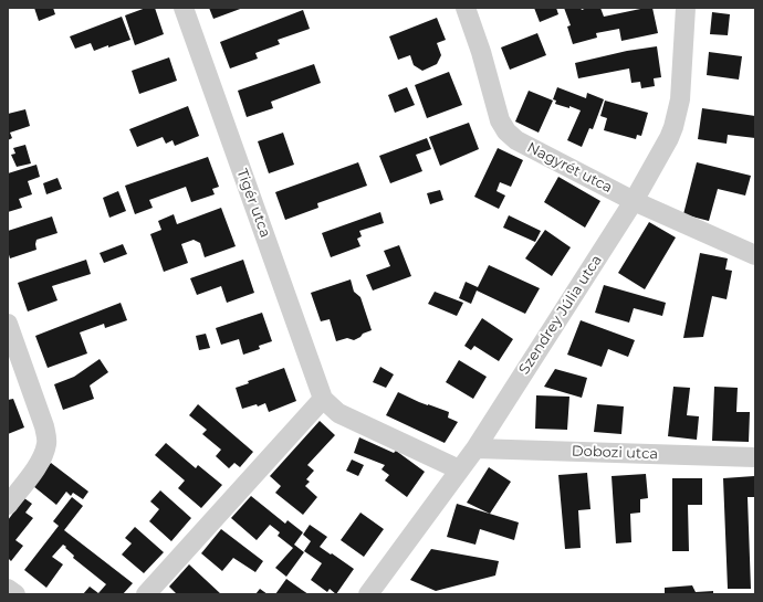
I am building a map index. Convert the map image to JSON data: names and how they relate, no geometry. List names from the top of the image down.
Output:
{
  "streets": {
    "street": [
      "Nagyrét utca",
      "Tigér utca",
      "Szendrey Júlia utca",
      "Dobozi utca"
    ]
  },
  "crossings": [
    ["Nagyrét utca", "Szendrey Júlia utca"],
    ["Tigér utca", "Szendrey Júlia utca"],
    ["Szendrey Júlia utca", "Dobozi utca"]
  ]
}
